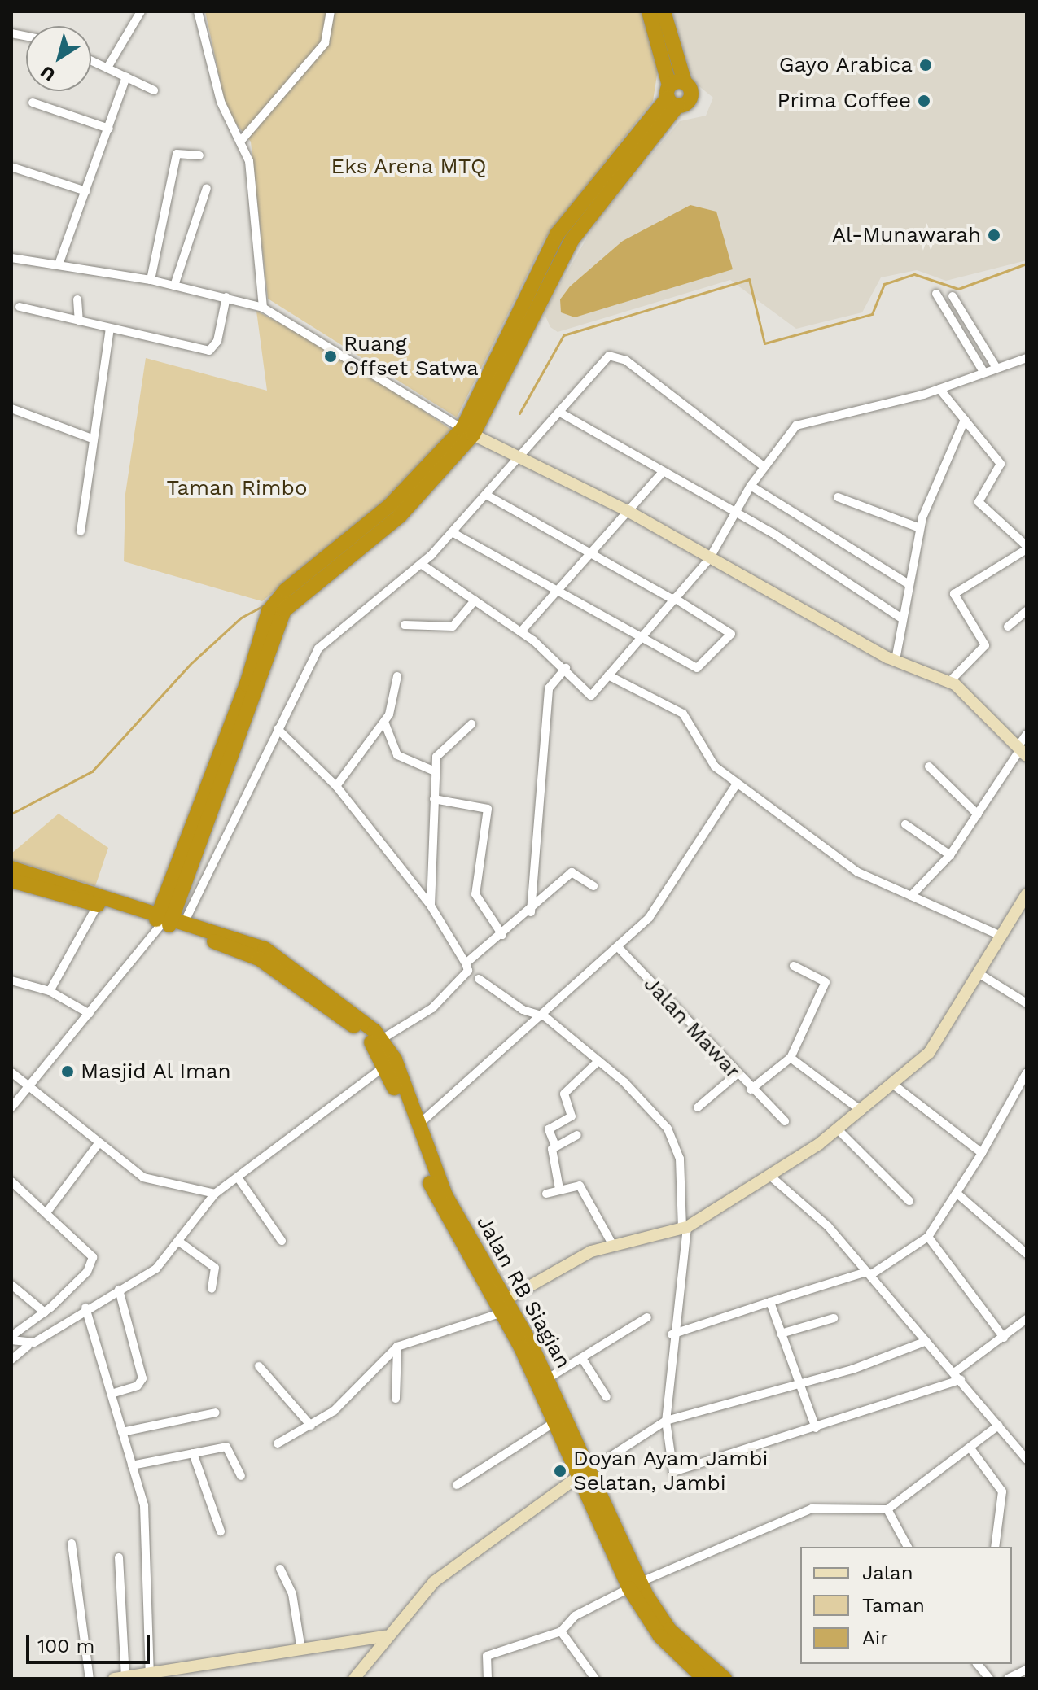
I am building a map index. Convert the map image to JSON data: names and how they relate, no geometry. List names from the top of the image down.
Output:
{
  "streets": {
    "highway": ["Jalan RB Siagian"],
    "street": ["Jalan Mawar"]
  },
  "parks": ["Eks Arena MTQ", "Taman Rimbo"],
  "places": [
    "Gayo Arabica",
    "Prima Coffee",
    "Al-Munawarah",
    "Ruang Offset Satwa",
    "Masjid Al Iman",
    "Doyan Ayam Jambi Selatan, Jambi"
  ],
  "legend": ["Jalan", "Taman", "Air"],
  "scale_bar": "100 m",
  "north": "bottom left"
}
